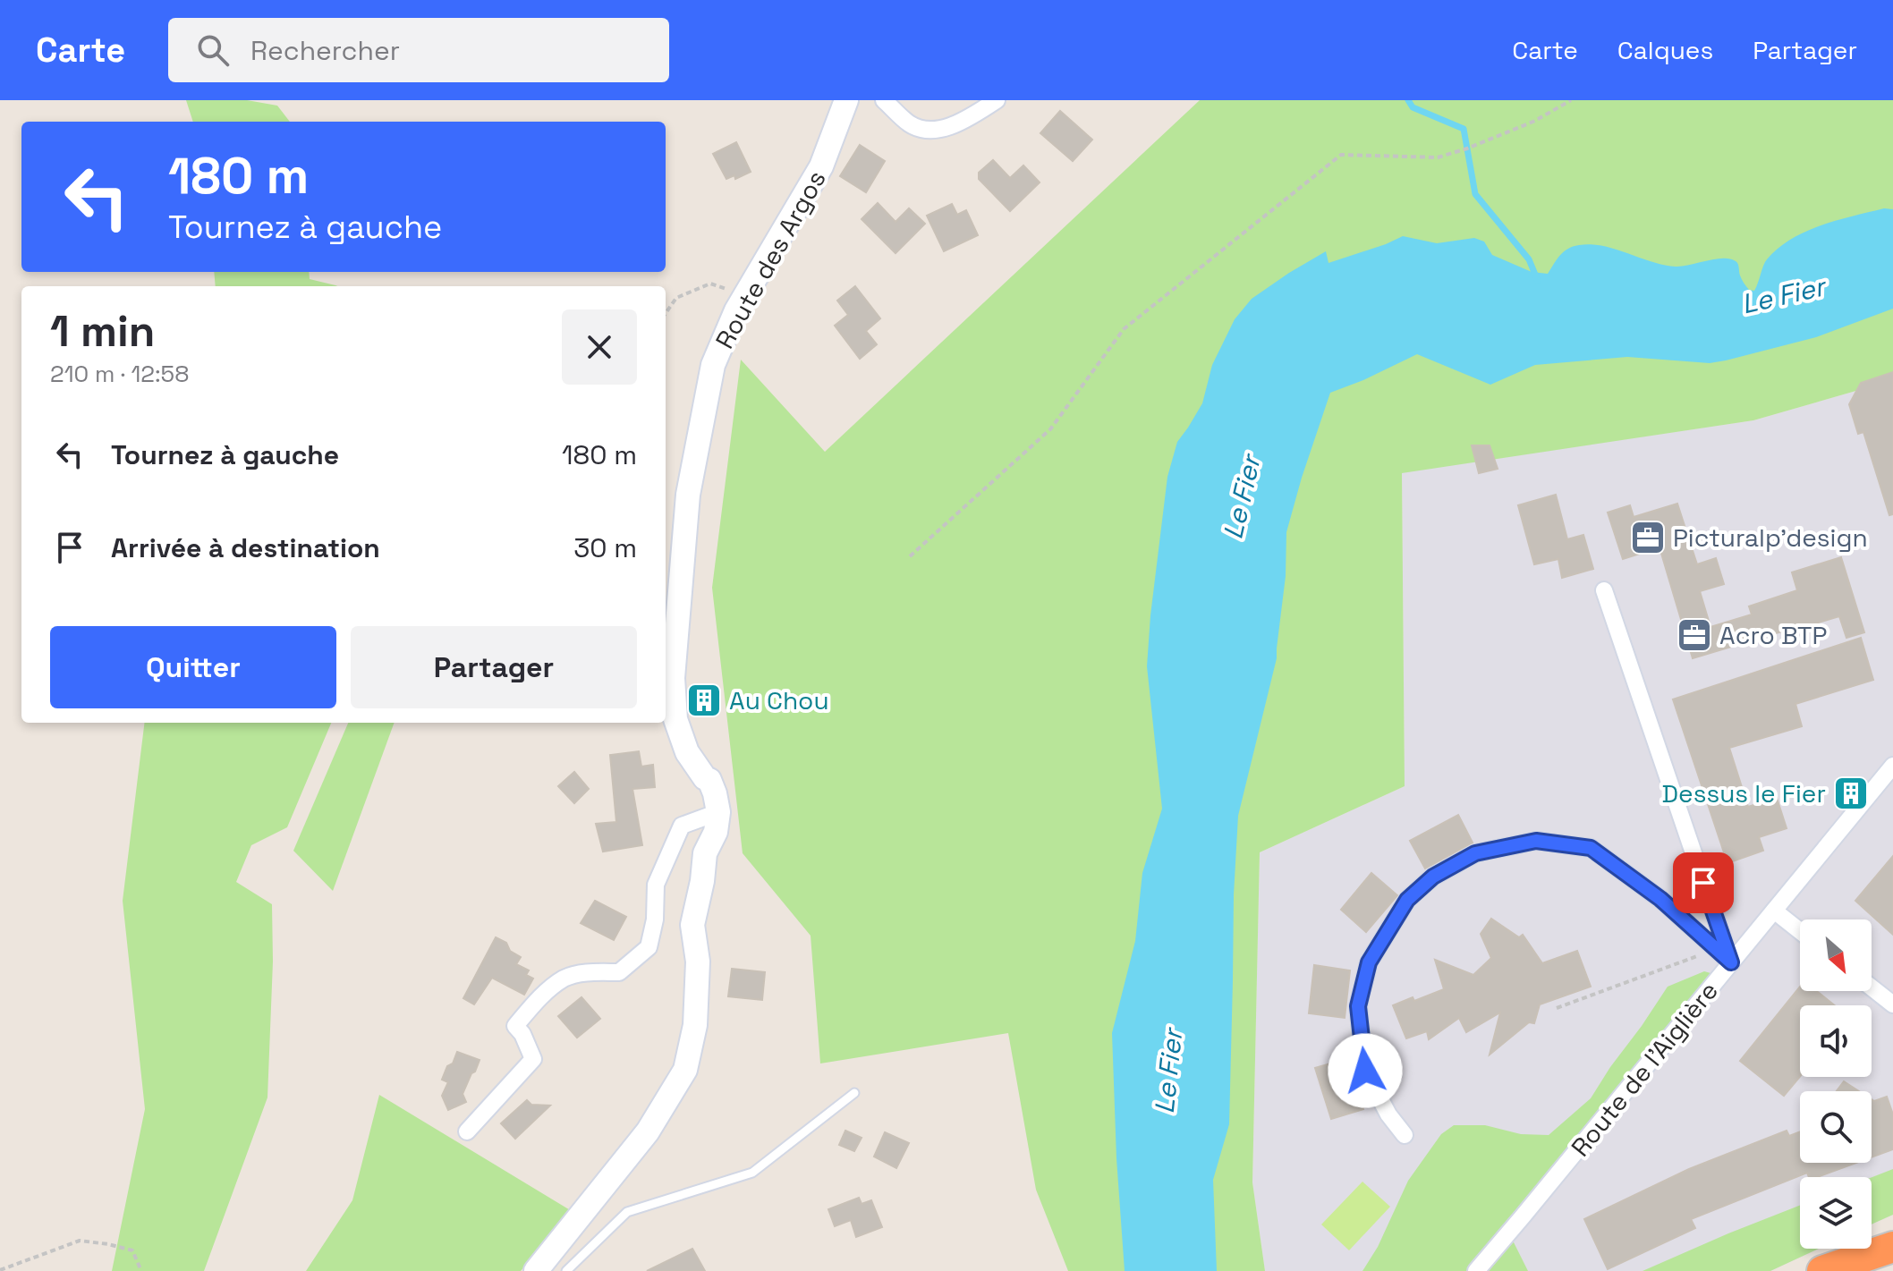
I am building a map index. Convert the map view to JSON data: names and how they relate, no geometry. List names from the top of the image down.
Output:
{
  "streets": {
    "street": ["Route des Argos", "Route de l'Aiglière"]
  },
  "water": ["Le Fier"],
  "places": {
    "office": ["Picturalp'design", "Acro BTP"],
    "building": ["Au Chou", "Dessus le Fier"]
  },
  "north": "bottom right",
  "page": {
    "header": "Carte",
    "search": "Rechercher",
    "nav": ["Carte", "Calques", "Partager"],
    "turn": ["180 m", "Tournez à gauche"],
    "heading": ["1 min", "210 m · 12:58"],
    "list": [
      {
        "name": "Tournez à gauche",
        "value": "180 m"
      },
      {
        "name": "Arrivée à destination",
        "value": "30 m"
      }
    ],
    "buttons": ["Quitter", "Partager"]
  }
}
